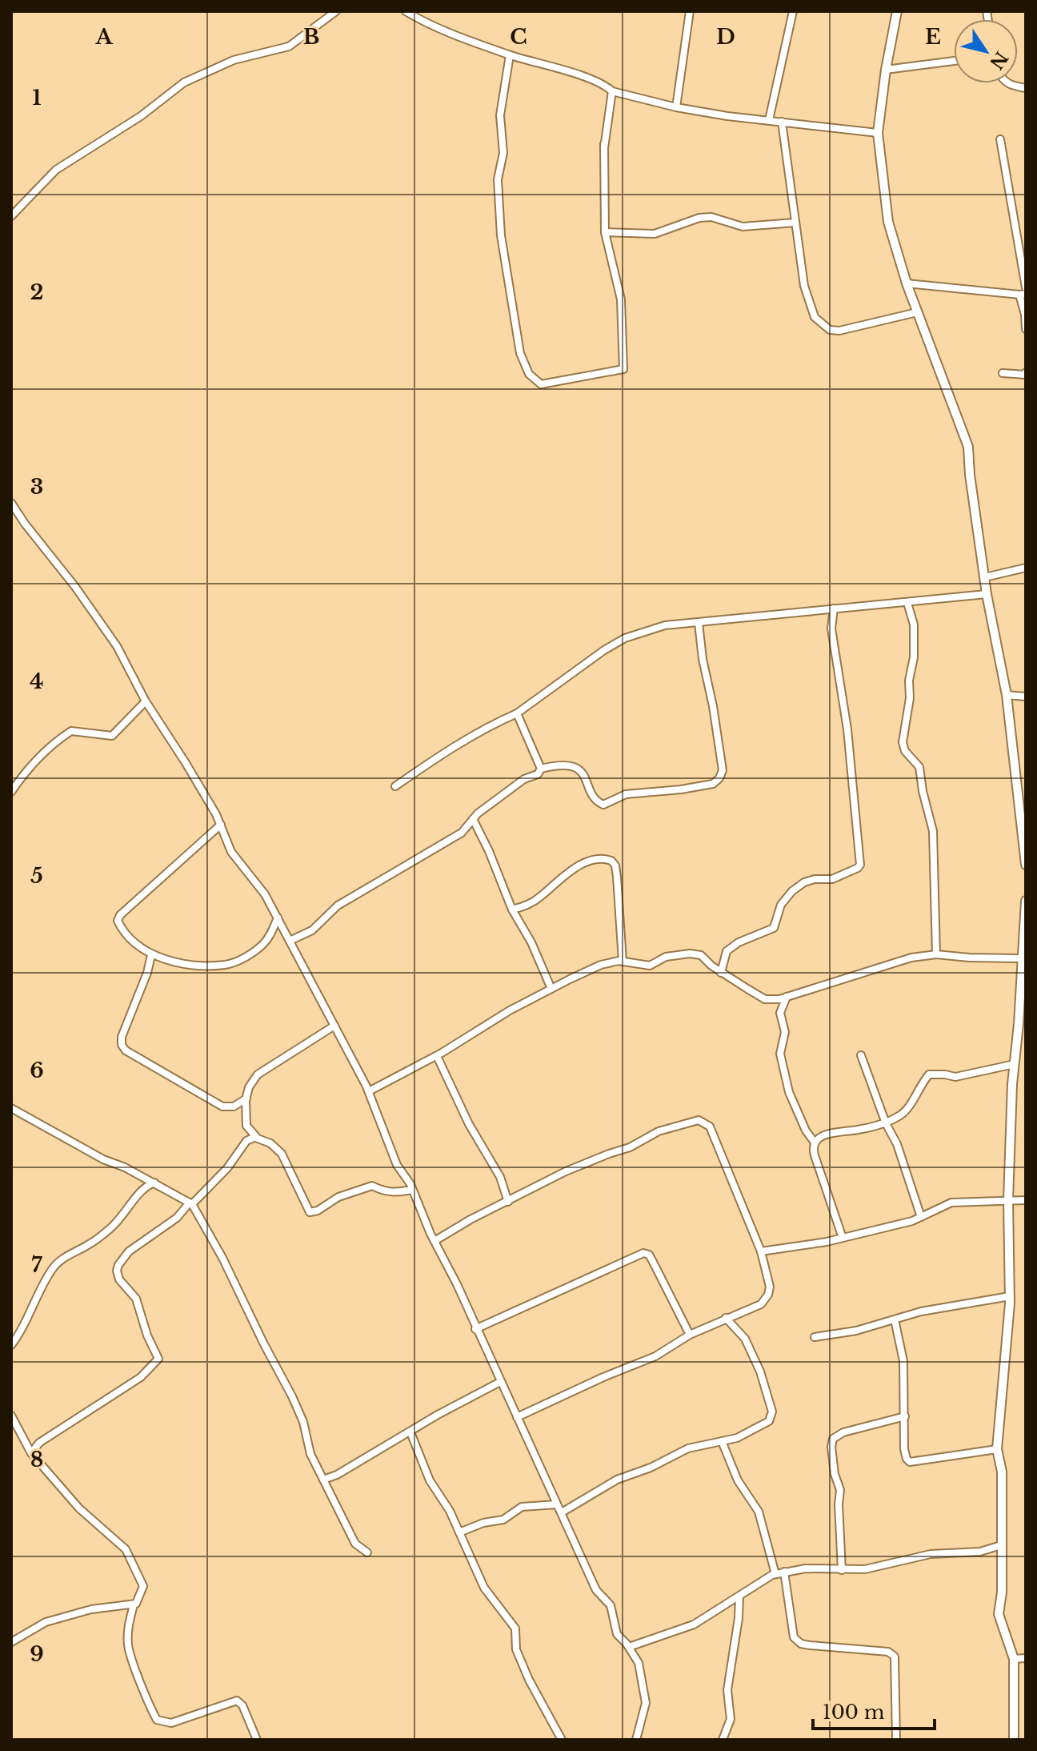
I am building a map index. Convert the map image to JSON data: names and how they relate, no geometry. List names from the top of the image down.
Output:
{
  "scale_bar": "100 m",
  "north": "bottom right",
  "grid": {
    "columns": [
      "A",
      "B",
      "C",
      "D",
      "E"
    ],
    "rows": [
      "1",
      "2",
      "3",
      "4",
      "5",
      "6",
      "7",
      "8",
      "9"
    ]
  }
}
